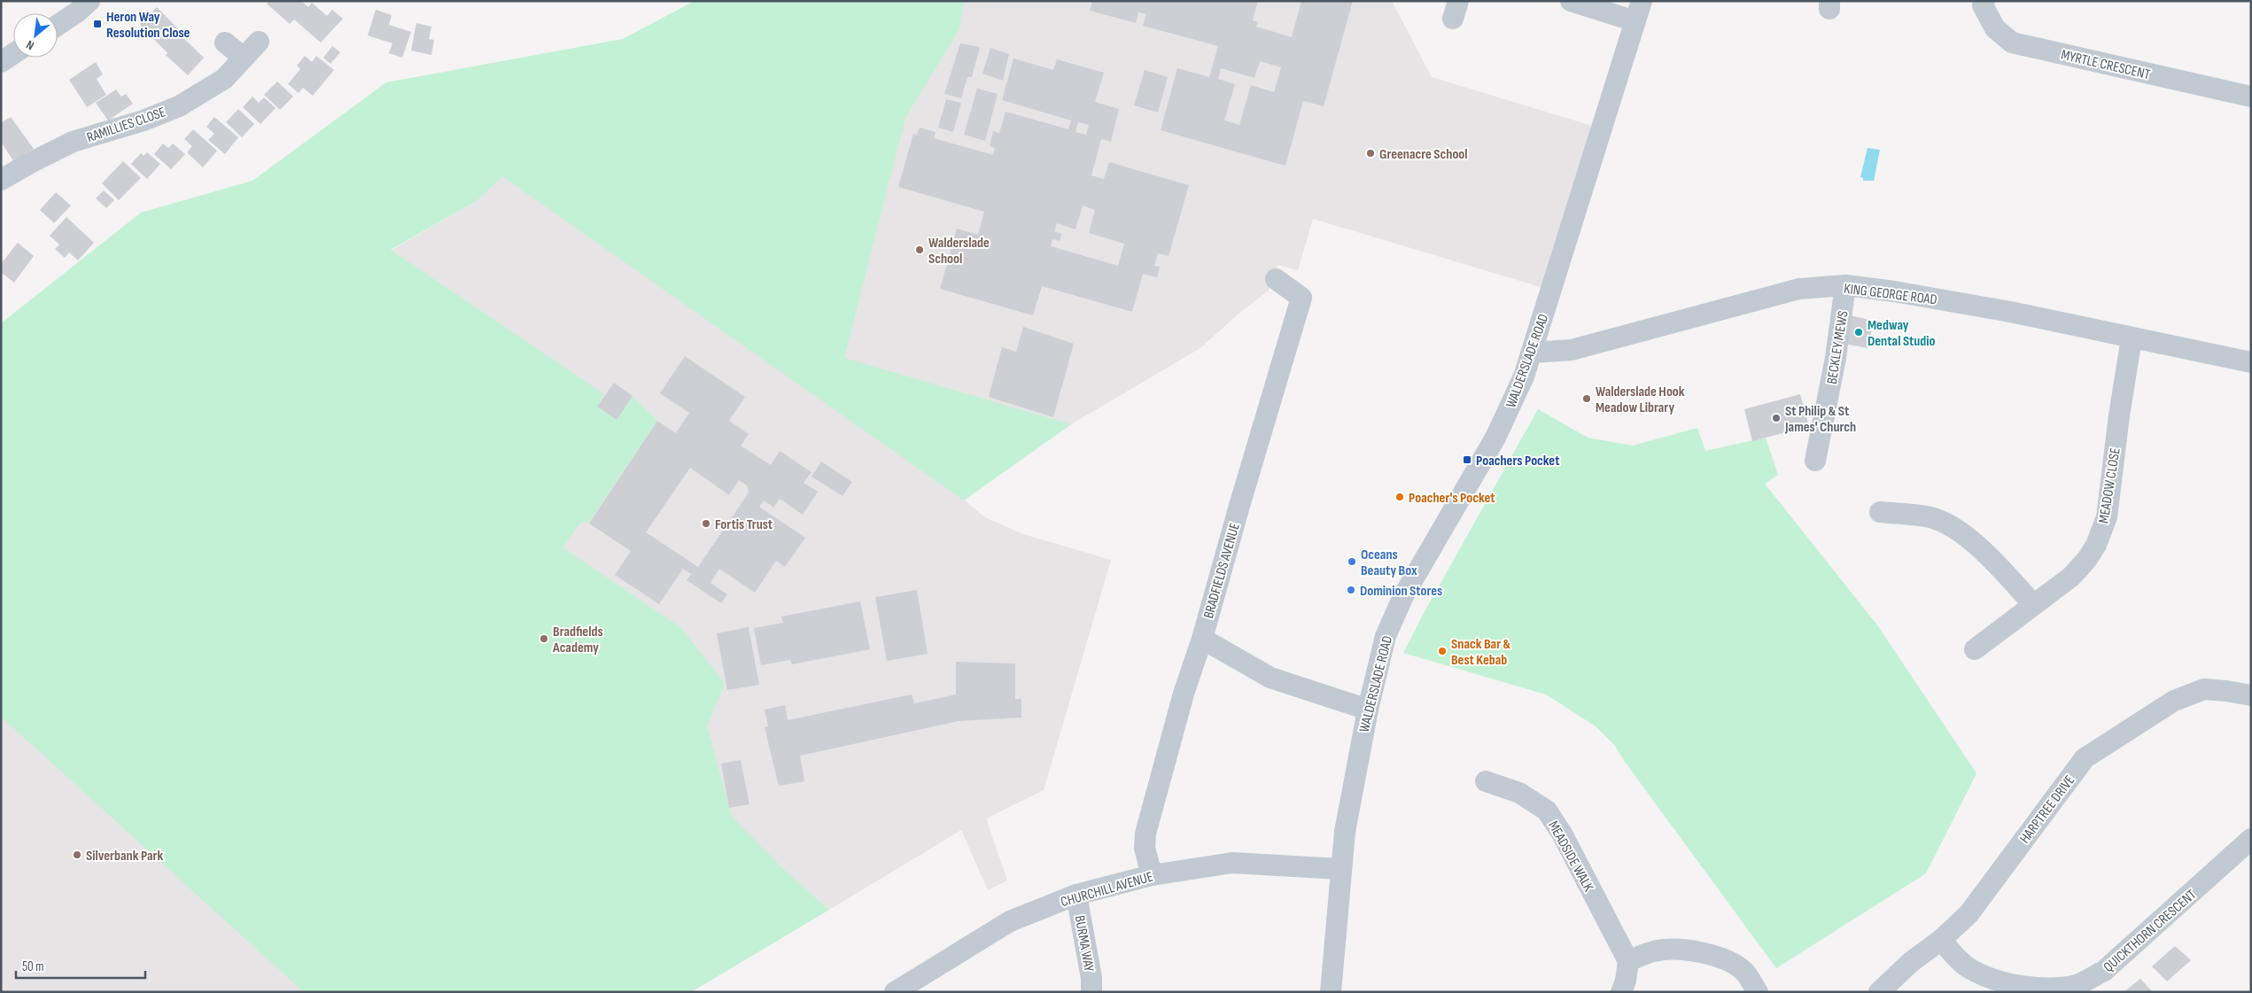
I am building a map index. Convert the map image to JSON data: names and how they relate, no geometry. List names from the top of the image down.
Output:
{
  "streets": {
    "street": [
      "MYRTLE CRESCENT",
      "RAMILLIES CLOSE",
      "KING GEORGE ROAD",
      "BECKLEY MEWS",
      "WALDERSLADE ROAD",
      "MEADOW CLOSE",
      "BRADFIELDS AVENUE",
      "HARPTREE DRIVE",
      "MEADSIDE WALK",
      "CHURCHILL AVENUE",
      "QUICKTHORN CRESCENT",
      "BURMA WAY"
    ]
  },
  "crossings": [
    ["KING GEORGE ROAD", "BECKLEY MEWS"],
    ["KING GEORGE ROAD", "WALDERSLADE ROAD"],
    ["KING GEORGE ROAD", "MEADOW CLOSE"],
    ["WALDERSLADE ROAD", "CHURCHILL AVENUE"],
    ["BRADFIELDS AVENUE", "CHURCHILL AVENUE"],
    ["HARPTREE DRIVE", "QUICKTHORN CRESCENT"],
    ["CHURCHILL AVENUE", "BURMA WAY"]
  ],
  "places": {
    "transit": ["Heron Way Resolution Close", "Poachers Pocket"],
    "other": [
      "Greenacre School",
      "Walderslade School",
      "Medway Dental Studio",
      "Walderslade Hook Meadow Library",
      "St Philip & St James' Church",
      "Poacher's Pocket",
      "Fortis Trust",
      "Oceans Beauty Box",
      "Dominion Stores",
      "Bradfields Academy",
      "Snack Bar & Best Kebab",
      "Silverbank Park"
    ]
  },
  "scale_bar": "50 m",
  "north": "bottom left"
}
